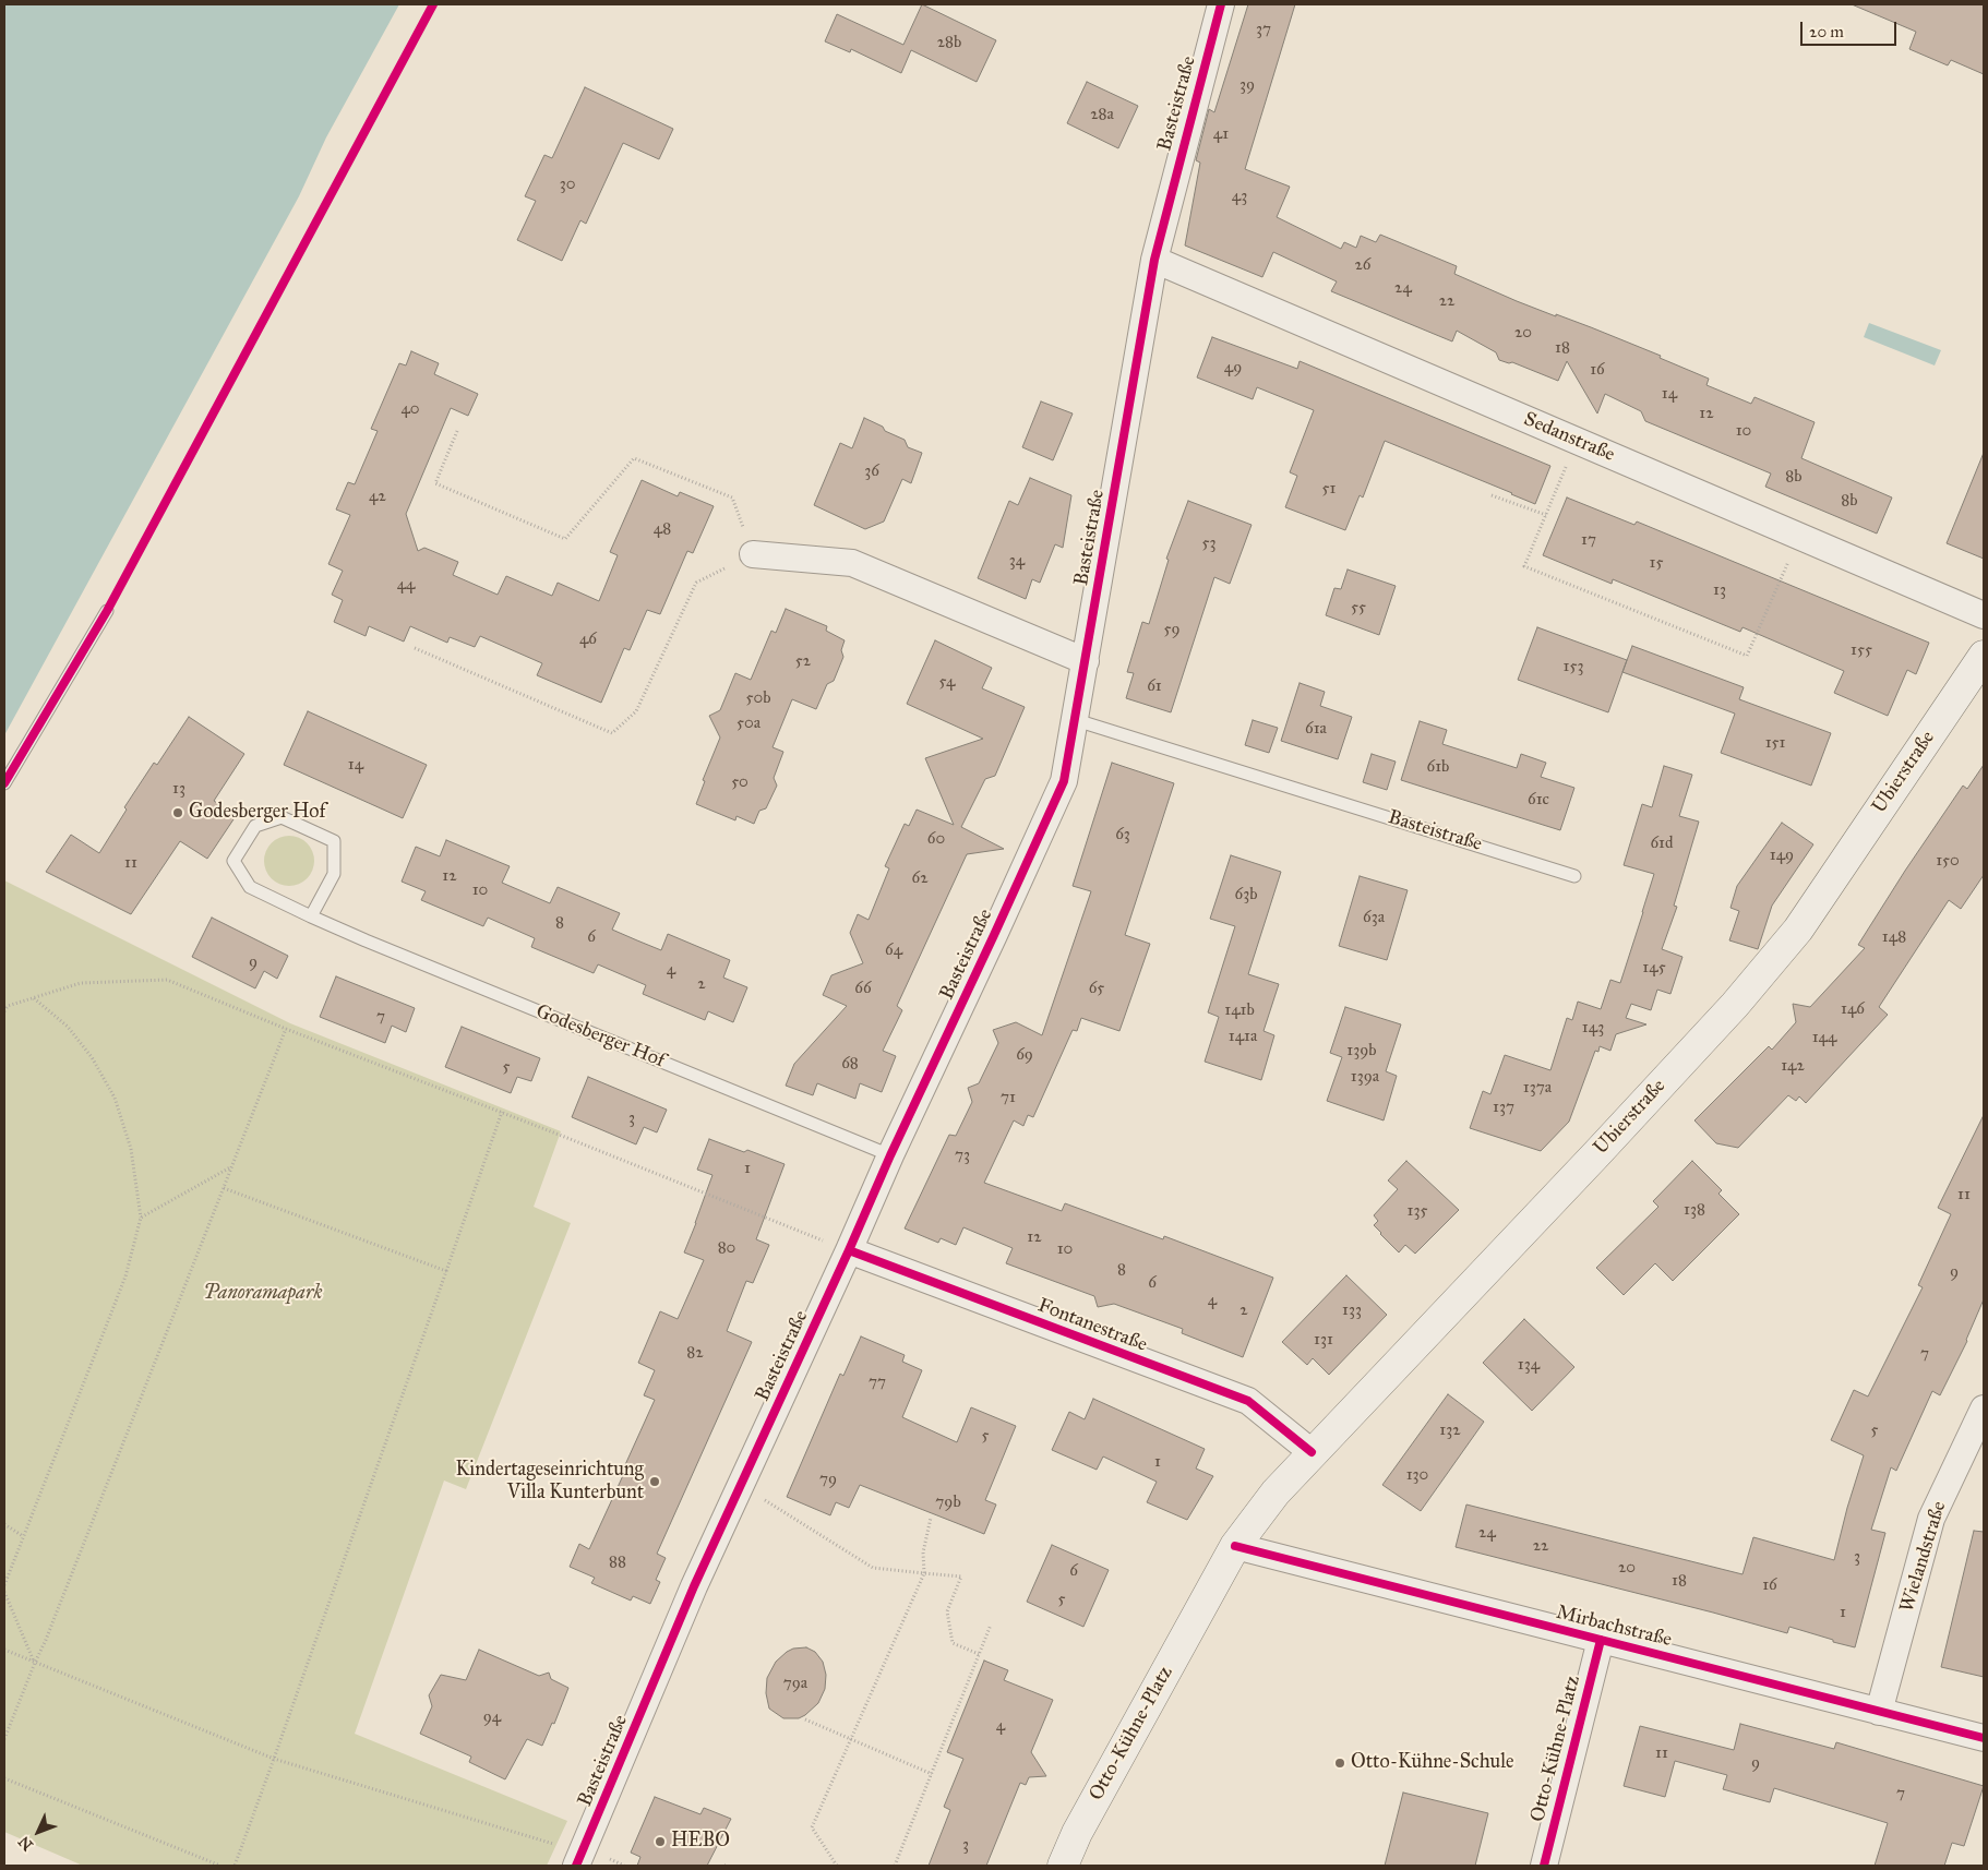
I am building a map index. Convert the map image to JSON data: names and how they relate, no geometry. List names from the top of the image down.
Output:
{
  "streets": {
    "main road": ["Ubierstraße", "Otto-Kühne-Platz"],
    "street": [
      "Basteistraße",
      "Sedanstraße",
      "Fontanestraße",
      "Wielandstraße",
      "Mirbachstraße"
    ],
    "lane": ["Godesberger Hof"]
  },
  "crossings": [
    ["Basteistraße", "Sedanstraße"],
    ["Basteistraße", "Godesberger Hof"],
    ["Basteistraße", "Fontanestraße"],
    ["Ubierstraße", "Fontanestraße"],
    ["Ubierstraße", "Mirbachstraße"],
    ["Ubierstraße", "Otto-Kühne-Platz"],
    ["Wielandstraße", "Mirbachstraße"],
    ["Mirbachstraße", "Otto-Kühne-Platz"]
  ],
  "parks": ["Panoramapark"],
  "places": [
    "Godesberger Hof",
    "Kindertageseinrichtung Villa Kunterbunt",
    "Otto-Kühne-Schule",
    "HEBO"
  ],
  "house_numbers": [
    "37",
    "28b",
    "39",
    "28a",
    "41",
    "30",
    "43",
    "26",
    "24",
    "22",
    "20",
    "18",
    "49",
    "16",
    "14",
    "40",
    "12",
    "10",
    "36",
    "8b",
    "51",
    "42",
    "8b",
    "48",
    "17",
    "53",
    "34",
    "15",
    "44",
    "13",
    "55",
    "59",
    "46",
    "155",
    "52",
    "153",
    "54",
    "61",
    "50b",
    "50a",
    "61a",
    "151",
    "14",
    "61b",
    "50",
    "13",
    "61c",
    "63",
    "60",
    "61d",
    "149",
    "150",
    "11",
    "12",
    "62",
    "10",
    "63b",
    "63a",
    "8",
    "6",
    "148",
    "64",
    "9",
    "145",
    "4",
    "2",
    "66",
    "65",
    "146",
    "141b",
    "7",
    "143",
    "141a",
    "144",
    "139b",
    "69",
    "68",
    "142",
    "5",
    "139a",
    "137a",
    "71",
    "137",
    "3",
    "73",
    "1",
    "11",
    "138",
    "135",
    "12",
    "80",
    "10",
    "8",
    "9",
    "6",
    "4",
    "2",
    "133",
    "131",
    "82",
    "7",
    "134",
    "77",
    "132",
    "5",
    "5",
    "1",
    "130",
    "79",
    "79b",
    "24",
    "22",
    "3",
    "88",
    "20",
    "6",
    "18",
    "16",
    "5",
    "1",
    "79a",
    "94",
    "4",
    "11",
    "9",
    "7",
    "3"
  ],
  "scale_bar": "20 m",
  "north": "bottom left"
}
